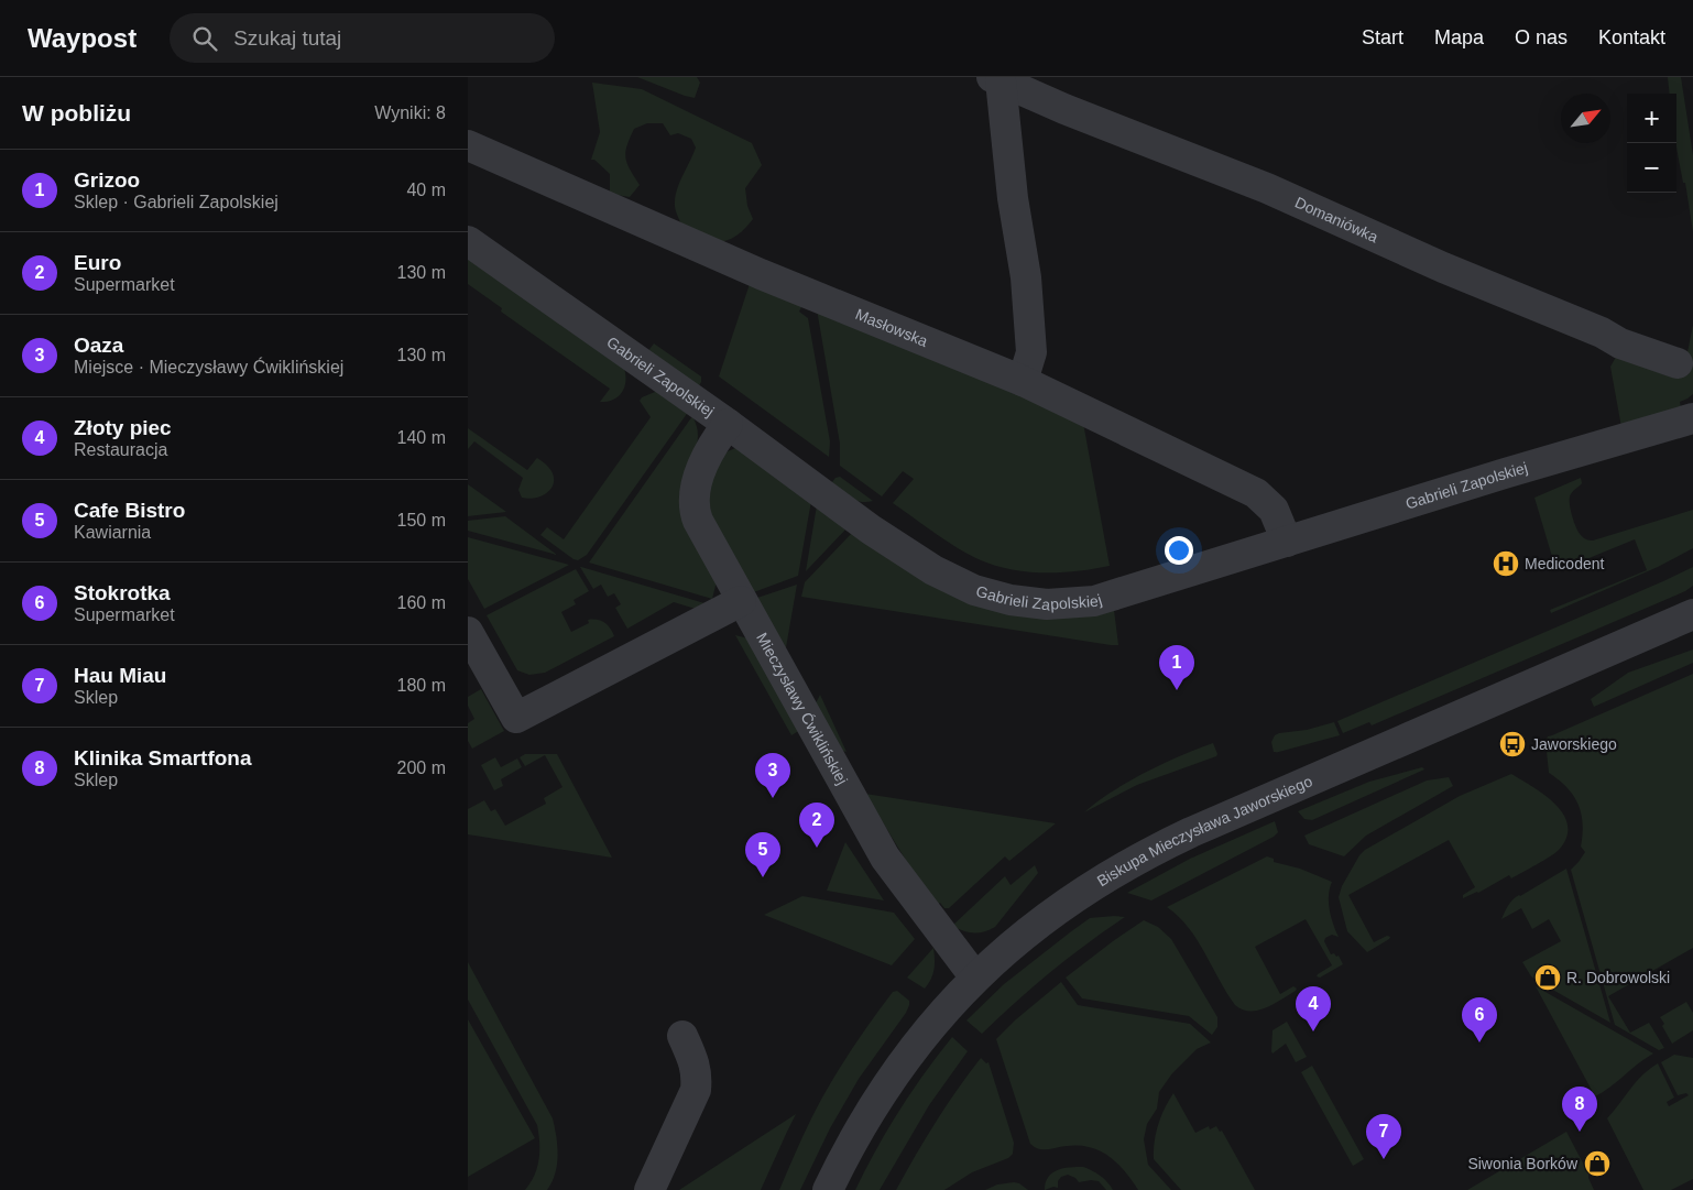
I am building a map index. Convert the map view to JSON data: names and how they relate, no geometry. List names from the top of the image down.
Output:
{
  "streets": {
    "street": [
      "Domaniówka",
      "Masłowska",
      "Gabrieli Zapolskiej",
      "Mieczysławy Ćwiklińskiej",
      "Biskupa Mieczysława Jaworskiego"
    ]
  },
  "crossings": [
    ["Masłowska", "Gabrieli Zapolskiej"],
    ["Gabrieli Zapolskiej", "Mieczysławy Ćwiklińskiej"],
    ["Mieczysławy Ćwiklińskiej", "Biskupa Mieczysława Jaworskiego"]
  ],
  "places": {
    "hospital": ["Medicodent"],
    "bus stop": ["Jaworskiego"],
    "shop": ["R. Dobrowolski", "Siwonia Borków"]
  },
  "north": "top right",
  "page": {
    "header": "Waypost",
    "search": "Szukaj tutaj",
    "nav": [
      "Start",
      "Mapa",
      "O nas",
      "Kontakt"
    ],
    "heading": ["W pobliżu", "Wyniki: 8"],
    "map_buttons": ["+", "−"],
    "list": [
      {
        "mark": "1",
        "name": "Grizoo",
        "note": "Sklep · Gabrieli Zapolskiej",
        "value": "40 m"
      },
      {
        "mark": "2",
        "name": "Euro",
        "note": "Supermarket",
        "value": "130 m"
      },
      {
        "mark": "3",
        "name": "Oaza",
        "note": "Miejsce · Mieczysławy Ćwiklińskiej",
        "value": "130 m"
      },
      {
        "mark": "4",
        "name": "Złoty piec",
        "note": "Restauracja",
        "value": "140 m"
      },
      {
        "mark": "5",
        "name": "Cafe Bistro",
        "note": "Kawiarnia",
        "value": "150 m"
      },
      {
        "mark": "6",
        "name": "Stokrotka",
        "note": "Supermarket",
        "value": "160 m"
      },
      {
        "mark": "7",
        "name": "Hau Miau",
        "note": "Sklep",
        "value": "180 m"
      },
      {
        "mark": "8",
        "name": "Klinika Smartfona",
        "note": "Sklep",
        "value": "200 m"
      }
    ],
    "pins": [
      "1",
      "3",
      "2",
      "5",
      "4",
      "6",
      "8",
      "7"
    ]
  }
}
